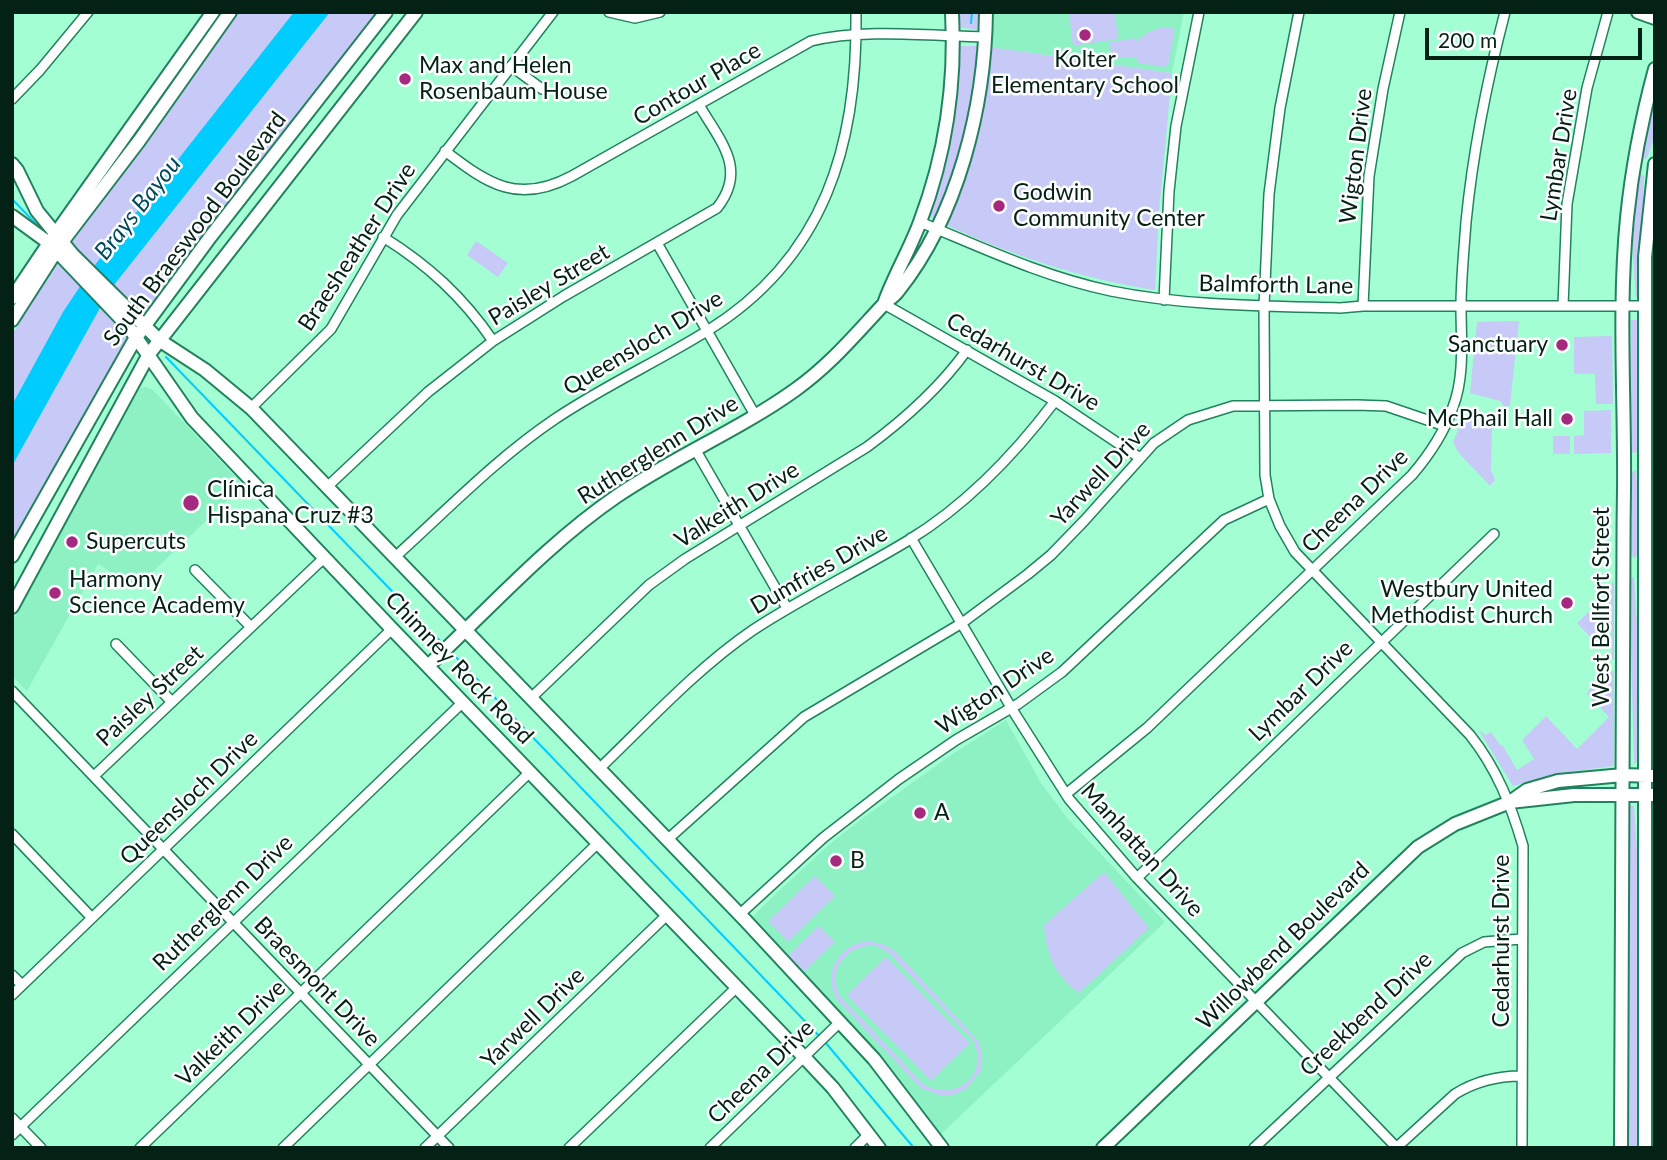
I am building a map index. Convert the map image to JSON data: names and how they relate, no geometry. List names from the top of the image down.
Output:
{
  "streets": {
    "main road": [
      "South Braeswood Boulevard",
      "Rutherglenn Drive",
      "West Bellfort Street",
      "Chimney Rock Road",
      "Willowbend Boulevard"
    ],
    "street": [
      "Contour Place",
      "Lymbar Drive",
      "Wigton Drive",
      "Braesheather Drive",
      "Paisley Street",
      "Balmforth Lane",
      "Queensloch Drive",
      "Cedarhurst Drive",
      "Yarwell Drive",
      "Cheena Drive",
      "Valkeith Drive",
      "Dumfries Drive",
      "Manhattan Drive",
      "Braesmont Drive",
      "Creekbend Drive"
    ]
  },
  "crossings": [
    ["Contour Place", "Braesheather Drive"],
    ["Contour Place", "Paisley Street"],
    ["Contour Place", "Queensloch Drive"],
    ["Contour Place", "Rutherglenn Drive"],
    ["Lymbar Drive", "Balmforth Lane"],
    ["Lymbar Drive", "Cedarhurst Drive"],
    ["Lymbar Drive", "Manhattan Drive"],
    ["Wigton Drive", "Balmforth Lane"],
    ["Wigton Drive", "Cedarhurst Drive"],
    ["Wigton Drive", "Chimney Rock Road"],
    ["Wigton Drive", "Manhattan Drive"],
    ["South Braeswood Boulevard", "Chimney Rock Road"],
    ["Braesheather Drive", "Chimney Rock Road"],
    ["Paisley Street", "Chimney Rock Road"],
    ["Paisley Street", "Braesmont Drive"],
    ["Balmforth Lane", "Rutherglenn Drive"],
    ["Balmforth Lane", "Cheena Drive"],
    ["Balmforth Lane", "West Bellfort Street"],
    ["Queensloch Drive", "Chimney Rock Road"],
    ["Queensloch Drive", "Braesmont Drive"],
    ["Cedarhurst Drive", "Rutherglenn Drive"],
    ["Cedarhurst Drive", "Yarwell Drive"],
    ["Cedarhurst Drive", "Cheena Drive"],
    ["Cedarhurst Drive", "Valkeith Drive"],
    ["Cedarhurst Drive", "Dumfries Drive"],
    ["Cedarhurst Drive", "Willowbend Boulevard"],
    ["Cedarhurst Drive", "Creekbend Drive"],
    ["Rutherglenn Drive", "Chimney Rock Road"],
    ["Rutherglenn Drive", "Braesmont Drive"],
    ["Yarwell Drive", "Cheena Drive"],
    ["Yarwell Drive", "Chimney Rock Road"],
    ["Yarwell Drive", "Manhattan Drive"],
    ["Yarwell Drive", "Braesmont Drive"],
    ["Cheena Drive", "Chimney Rock Road"],
    ["Cheena Drive", "Manhattan Drive"],
    ["Valkeith Drive", "Chimney Rock Road"],
    ["Valkeith Drive", "Braesmont Drive"],
    ["Dumfries Drive", "Chimney Rock Road"],
    ["Dumfries Drive", "Manhattan Drive"],
    ["West Bellfort Street", "Willowbend Boulevard"],
    ["Manhattan Drive", "Willowbend Boulevard"],
    ["Manhattan Drive", "Creekbend Drive"]
  ],
  "water": ["Brays Bayou"],
  "places": [
    "Kolter Elementary School",
    "Max and Helen Rosenbaum House",
    "Godwin Community Center",
    "Sanctuary",
    "McPhail Hall",
    "Clínica Hispana Cruz #3",
    "Supercuts",
    "Harmony Science Academy",
    "Westbury United Methodist Church",
    "A",
    "B"
  ],
  "scale_bar": "200 m"
}
